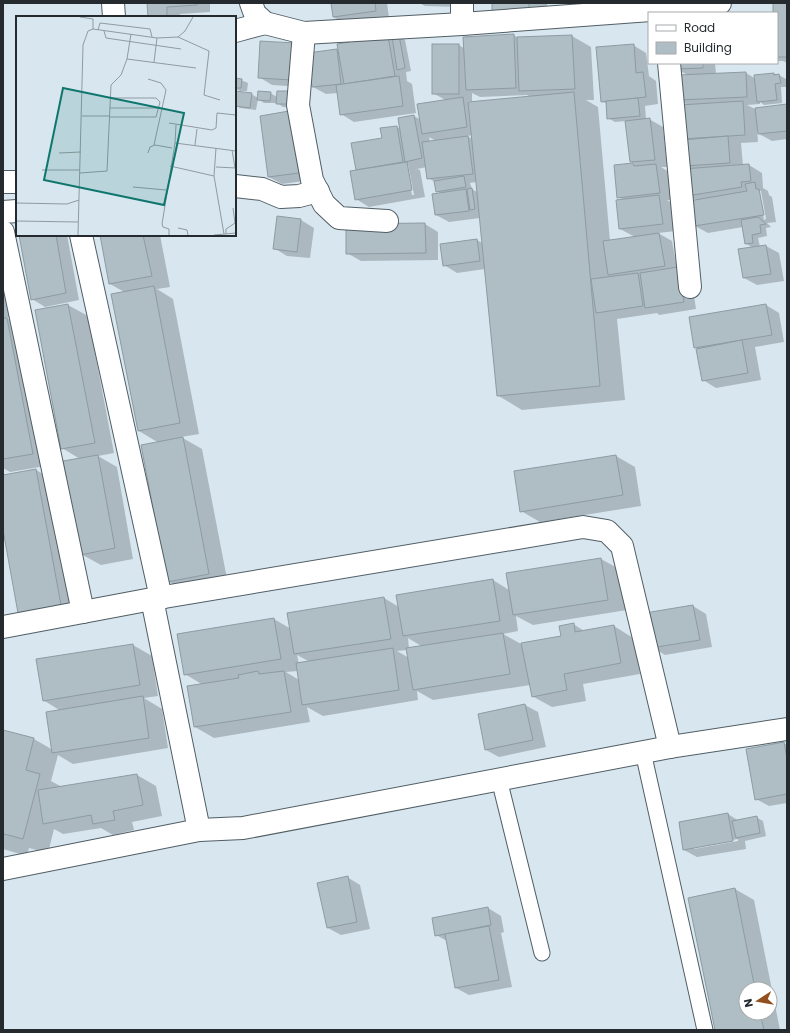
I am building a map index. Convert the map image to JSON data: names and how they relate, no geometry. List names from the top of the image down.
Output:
{
  "legend": ["Road", "Building"],
  "north": "left"
}
